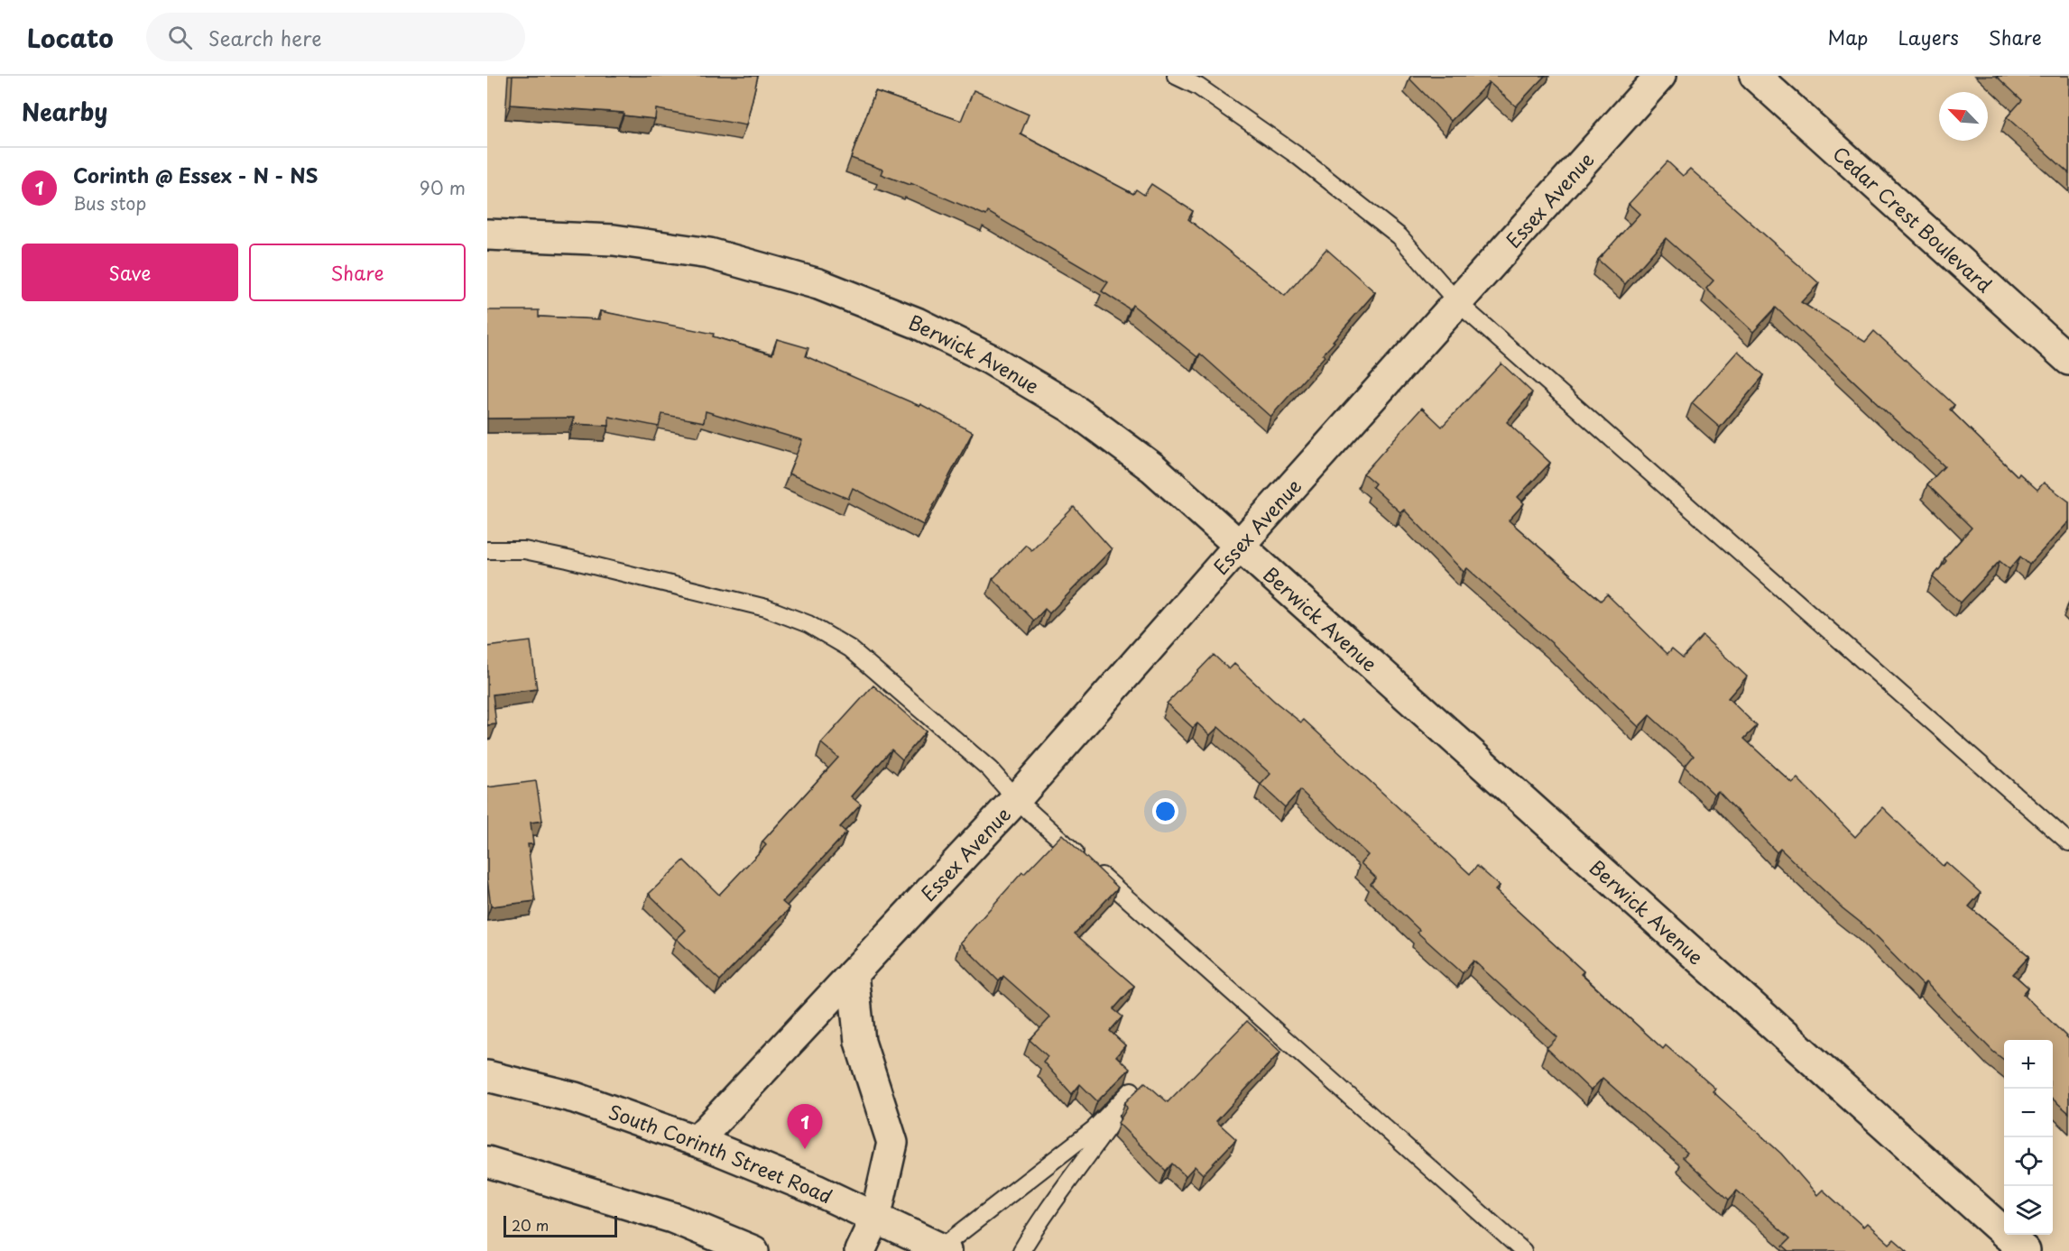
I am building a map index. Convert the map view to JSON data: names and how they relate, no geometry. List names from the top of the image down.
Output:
{
  "streets": {
    "street": [
      "Essex Avenue",
      "Cedar Crest Boulevard",
      "Berwick Avenue",
      "South Corinth Street Road"
    ]
  },
  "crossings": [
    ["Essex Avenue", "Berwick Avenue"],
    ["Essex Avenue", "South Corinth Street Road"]
  ],
  "scale_bar": "20 m",
  "north": "top left",
  "page": {
    "header": "Locato",
    "search": "Search here",
    "nav": ["Map", "Layers", "Share"],
    "heading": "Nearby",
    "list": [
      {
        "mark": "1",
        "name": "Corinth @ Essex - N - NS",
        "note": "Bus stop",
        "value": "90 m"
      }
    ],
    "buttons": ["Save", "Share"],
    "map_buttons": ["+", "−"],
    "pins": "1",
    "scale": "20 m"
  }
}
